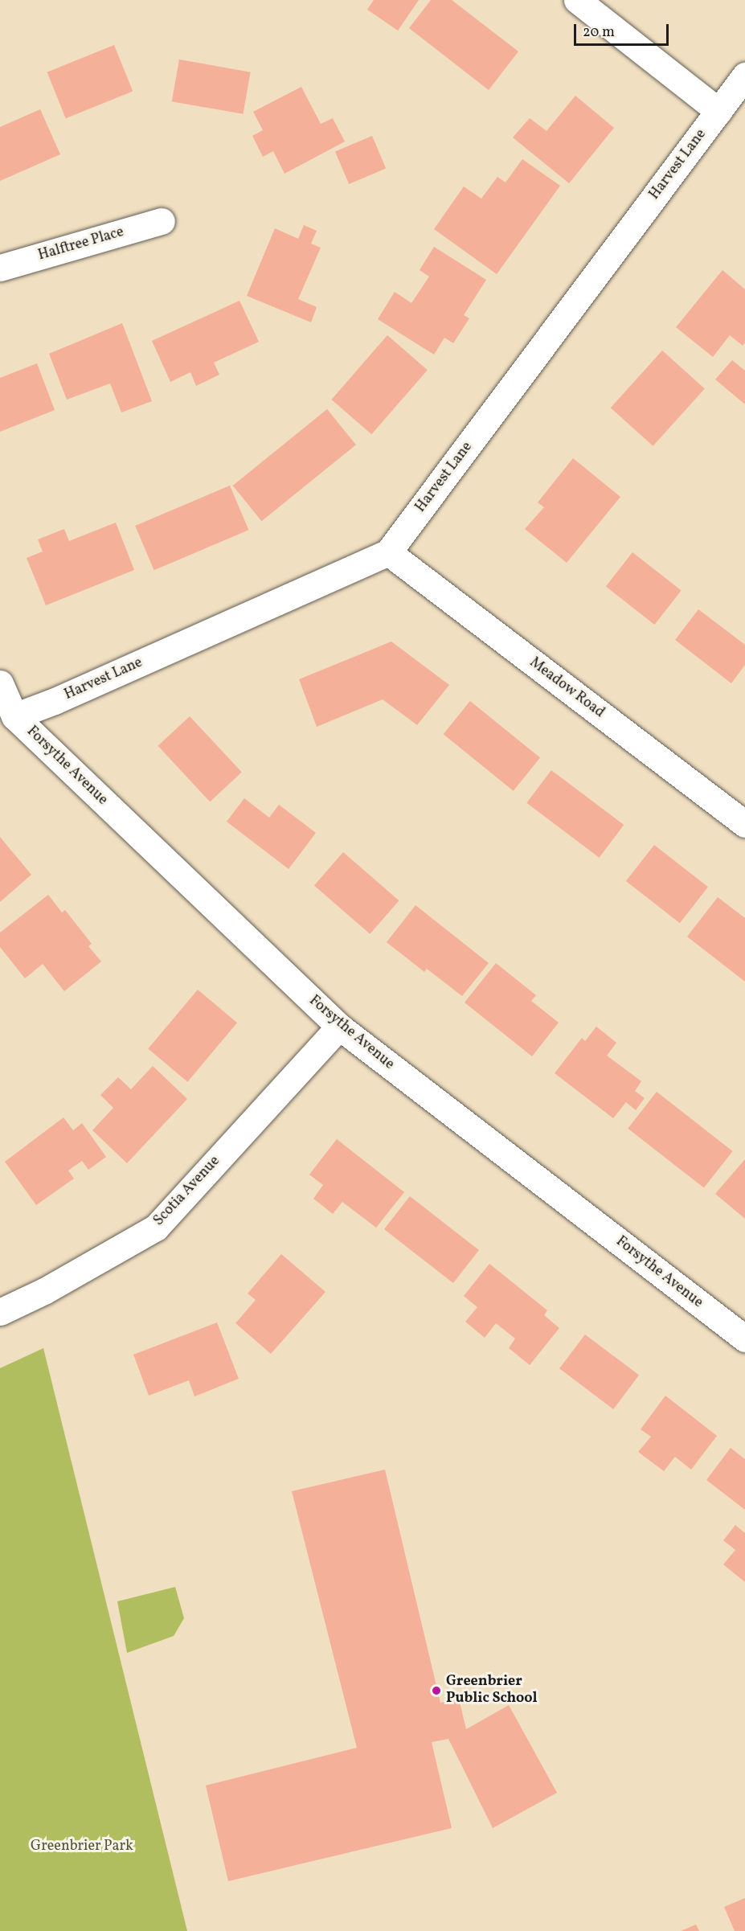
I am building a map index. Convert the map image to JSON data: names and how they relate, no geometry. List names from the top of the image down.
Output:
{
  "streets": {
    "street": [
      "Harvest Lane",
      "Halftree Place",
      "Meadow Road",
      "Forsythe Avenue",
      "Scotia Avenue"
    ]
  },
  "crossings": [
    ["Harvest Lane", "Meadow Road"],
    ["Harvest Lane", "Forsythe Avenue"],
    ["Forsythe Avenue", "Scotia Avenue"]
  ],
  "parks": ["Greenbrier Park"],
  "places": ["Greenbrier Public School"],
  "scale_bar": "20 m"
}
